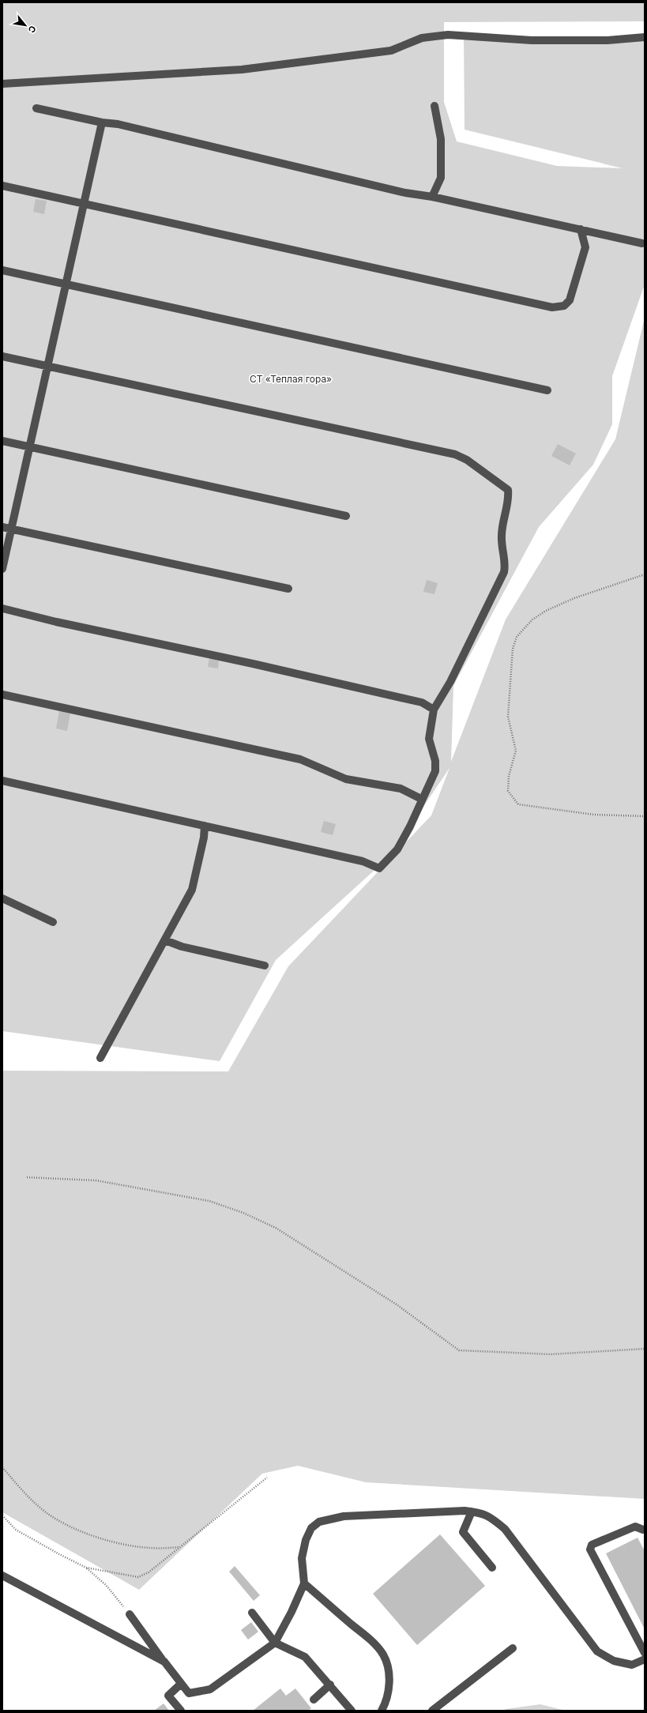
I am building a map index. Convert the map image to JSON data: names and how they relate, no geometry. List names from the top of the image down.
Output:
{
  "parks": ["СТ «Теплая гора»"],
  "north": "bottom right"
}
